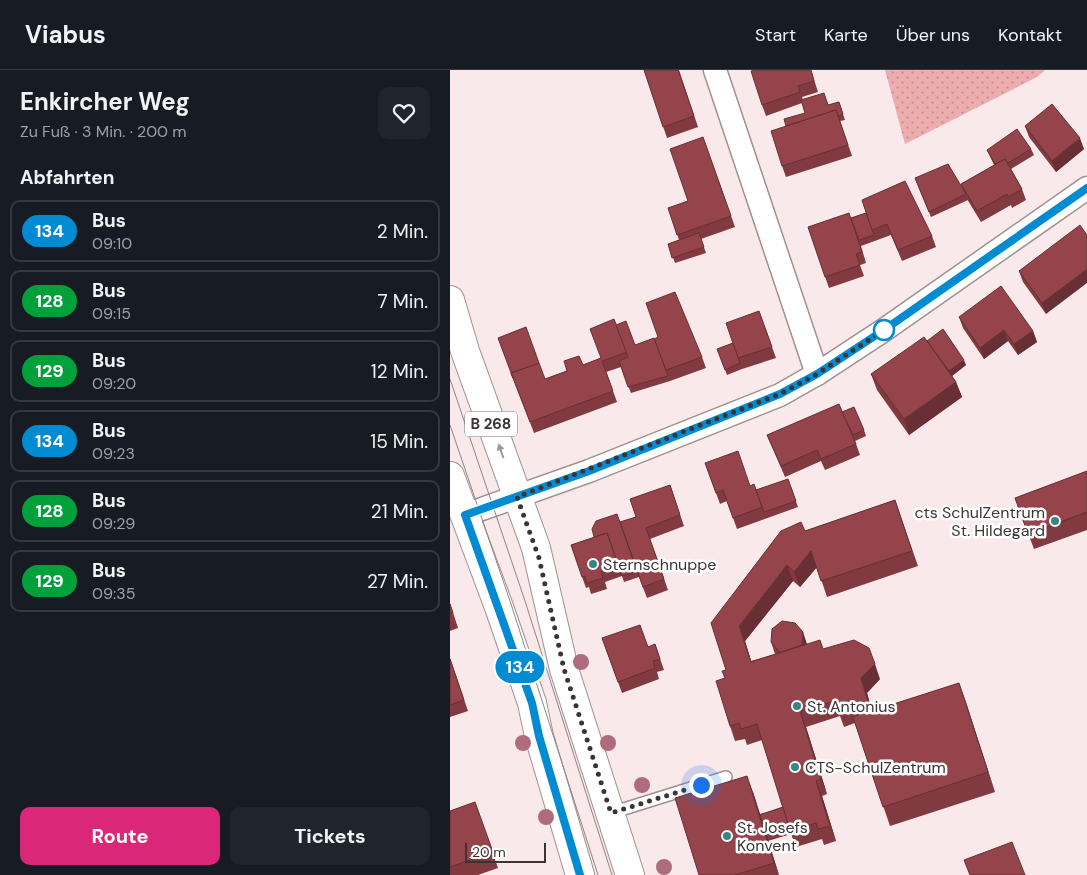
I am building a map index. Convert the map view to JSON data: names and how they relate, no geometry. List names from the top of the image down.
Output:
{
  "streets": {
    "main road": ["B 268"]
  },
  "places": [
    "cts SchulZentrum St. Hildegard",
    "Sternschnuppe",
    "St. Antonius",
    "CTS-SchulZentrum",
    "St. Josefs Konvent"
  ],
  "lines": ["bus line 134"],
  "scale_bar": "20 m",
  "page": {
    "header": "Viabus",
    "nav": [
      "Start",
      "Karte",
      "Über uns",
      "Kontakt"
    ],
    "heading": [
      ["Enkircher Weg", "Zu Fuß · 3 Min. · 200 m"],
      "Abfahrten"
    ],
    "on_map": "134",
    "list": [
      {
        "mark": "134",
        "name": "Bus",
        "note": "09:10",
        "value": "2 Min."
      },
      {
        "mark": "128",
        "name": "Bus",
        "note": "09:15",
        "value": "7 Min."
      },
      {
        "mark": "129",
        "name": "Bus",
        "note": "09:20",
        "value": "12 Min."
      },
      {
        "mark": "134",
        "name": "Bus",
        "note": "09:23",
        "value": "15 Min."
      },
      {
        "mark": "128",
        "name": "Bus",
        "note": "09:29",
        "value": "21 Min."
      },
      {
        "mark": "129",
        "name": "Bus",
        "note": "09:35",
        "value": "27 Min."
      }
    ],
    "buttons": ["Route", "Tickets"],
    "scale": "20 m"
  }
}
